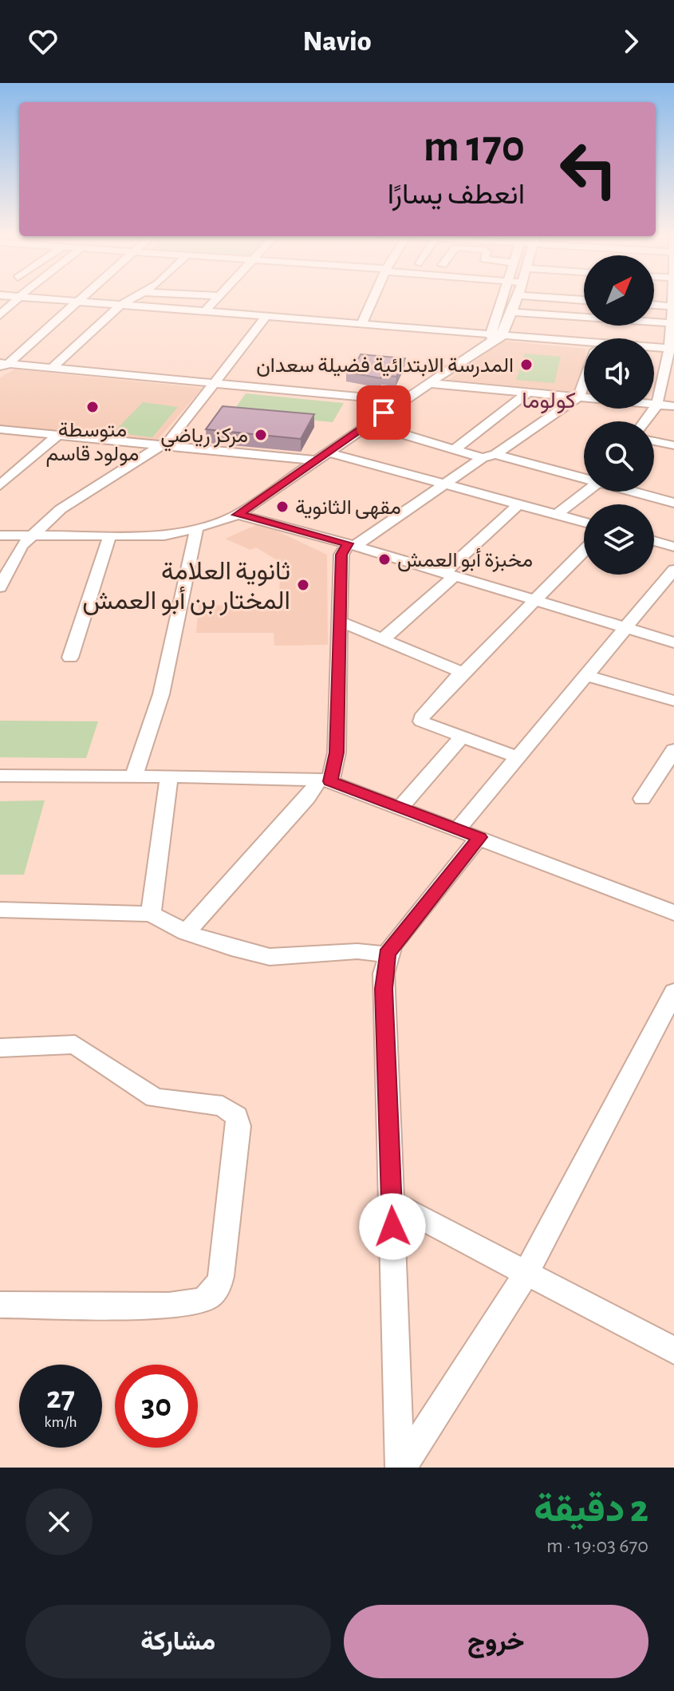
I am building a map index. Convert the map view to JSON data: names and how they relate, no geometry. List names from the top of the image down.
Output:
{
  "districts": ["كولوما"],
  "places": [
    "المدرسة الابتدائية فضيلة سعدان",
    "متوسطة مولود قاسم",
    "مركز رياضي",
    "مقهى الثانوية",
    "مخبزة أبو العمش",
    "ثانوية العلامة المختار بن أبو العمش"
  ],
  "north": "top right",
  "page": {
    "header": "Navio",
    "turn": ["170 m", "انعطف يسارًا"],
    "speed": "27 km/h",
    "limit": "30",
    "heading": ["2 دقيقة", "670 m · 19:03"],
    "buttons": ["خروج", "مشاركة"]
  }
}
